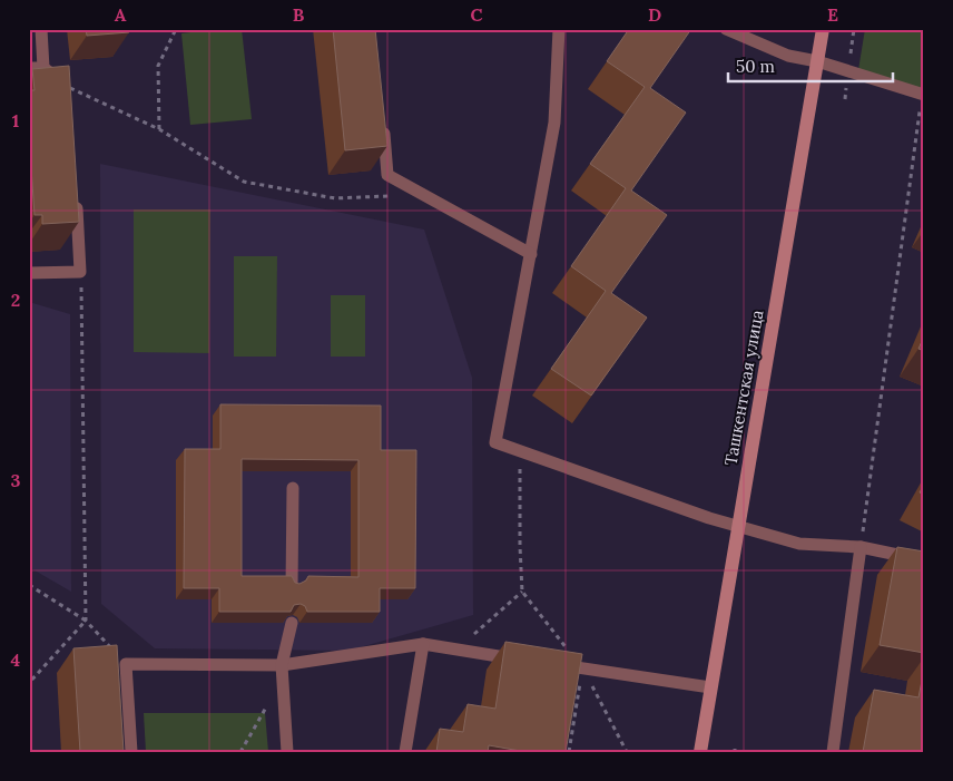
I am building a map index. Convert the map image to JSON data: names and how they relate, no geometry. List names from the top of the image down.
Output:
{
  "streets": {
    "main road": ["Ташкентская улица"]
  },
  "scale_bar": "50 m",
  "grid": {
    "columns": [
      "A",
      "B",
      "C",
      "D",
      "E"
    ],
    "rows": [
      "1",
      "2",
      "3",
      "4"
    ]
  }
}
